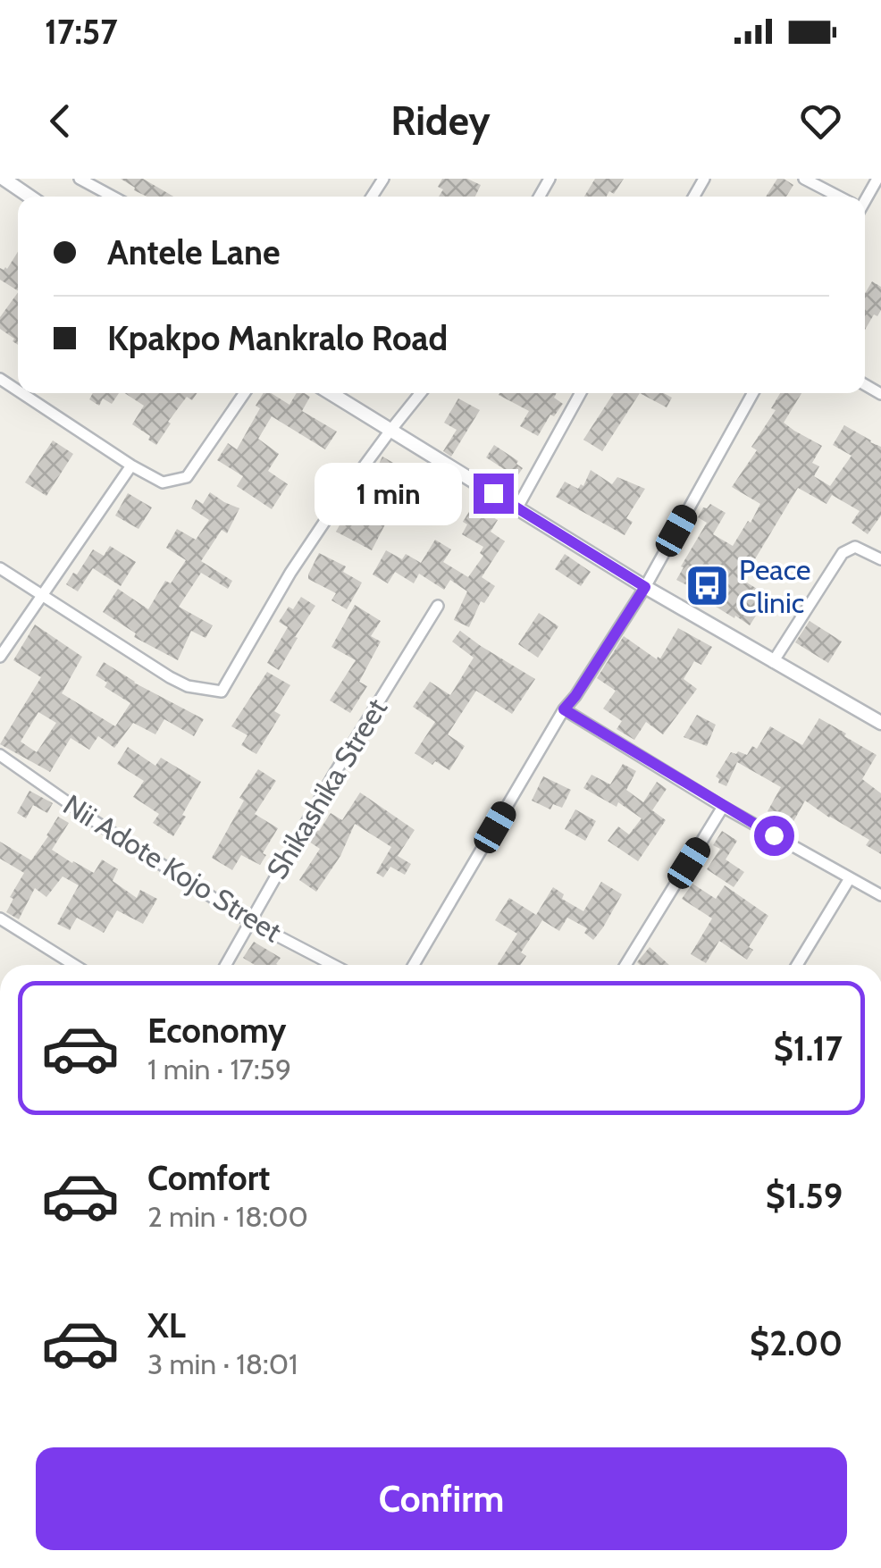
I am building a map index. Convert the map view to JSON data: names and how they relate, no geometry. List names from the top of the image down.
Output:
{
  "streets": {
    "street": ["Shikashika Street", "Nii Adote Kojo Street"]
  },
  "crossings": [
    ["Shikashika Street", "Nii Adote Kojo Street"]
  ],
  "places": {
    "bus stop": ["Peace Clinic"]
  },
  "page": {
    "status": "17:57",
    "header": "Ridey",
    "banner": ["Antele Lane", "Kpakpo Mankralo Road"],
    "bubble": "1 min",
    "list": [
      {
        "name": "Economy",
        "note": "1 min · 17:59",
        "value": "$1.17"
      },
      {
        "name": "Comfort",
        "note": "2 min · 18:00",
        "value": "$1.59"
      },
      {
        "name": "XL",
        "note": "3 min · 18:01",
        "value": "$2.00"
      }
    ],
    "buttons": "Confirm"
  }
}
